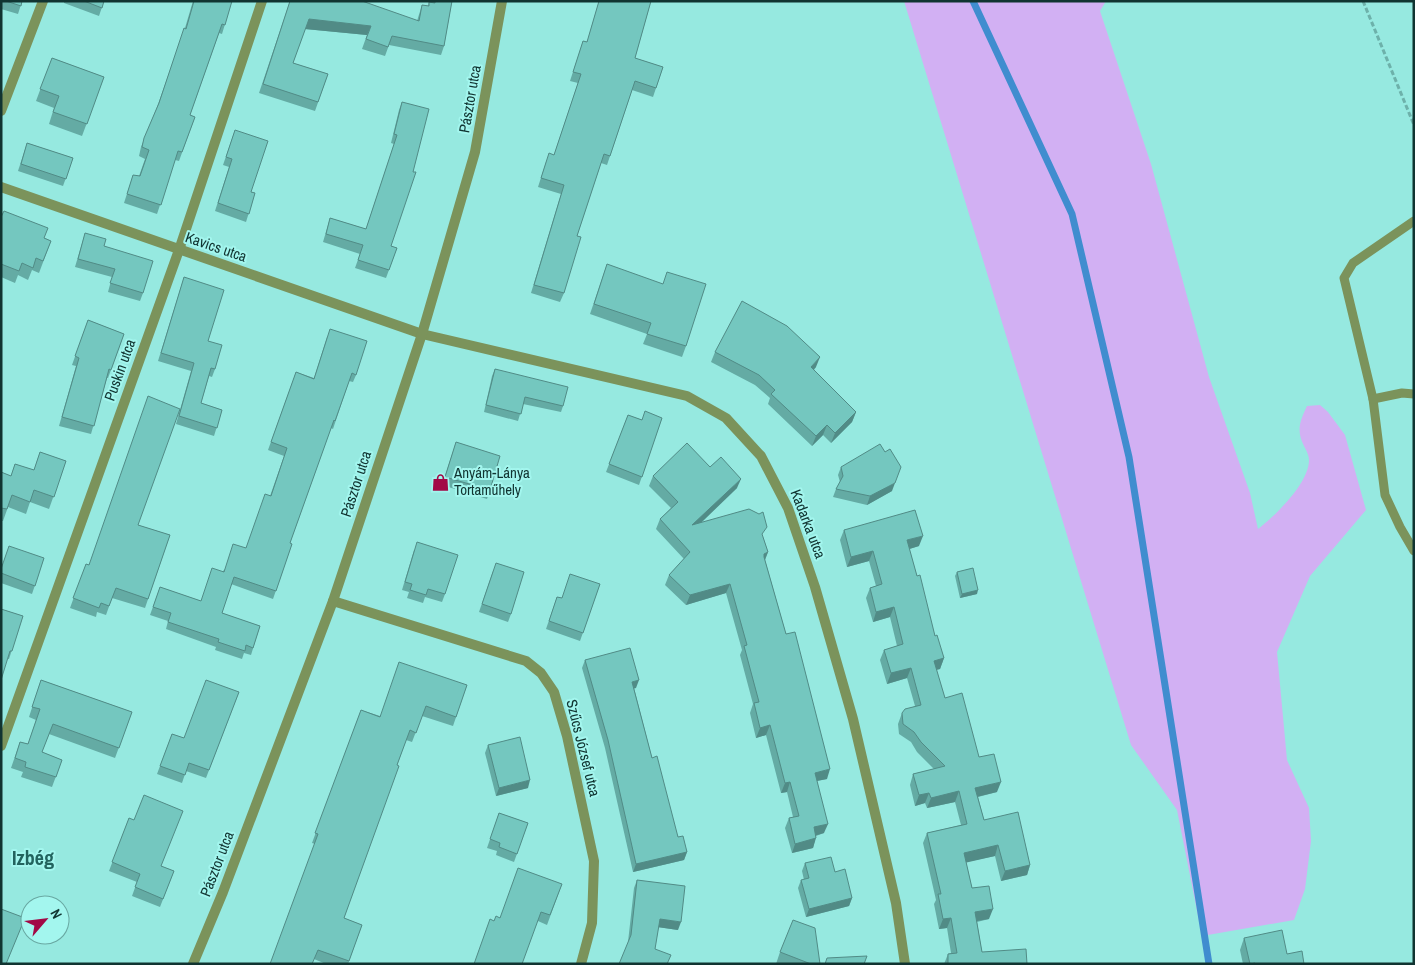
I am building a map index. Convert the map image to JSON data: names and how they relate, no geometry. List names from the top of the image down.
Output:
{
  "streets": {
    "street": [
      "Pásztor utca",
      "Kavics utca",
      "Puskin utca",
      "Kadarka utca",
      "Szűcs József utca"
    ]
  },
  "crossings": [
    ["Pásztor utca", "Kavics utca"],
    ["Pásztor utca", "Kadarka utca"],
    ["Pásztor utca", "Szűcs József utca"],
    ["Kavics utca", "Puskin utca"],
    ["Kavics utca", "Kadarka utca"]
  ],
  "districts": ["Izbég"],
  "places": {
    "shop": ["Anyám-Lánya Tortaműhely"]
  },
  "north": "top right"
}
